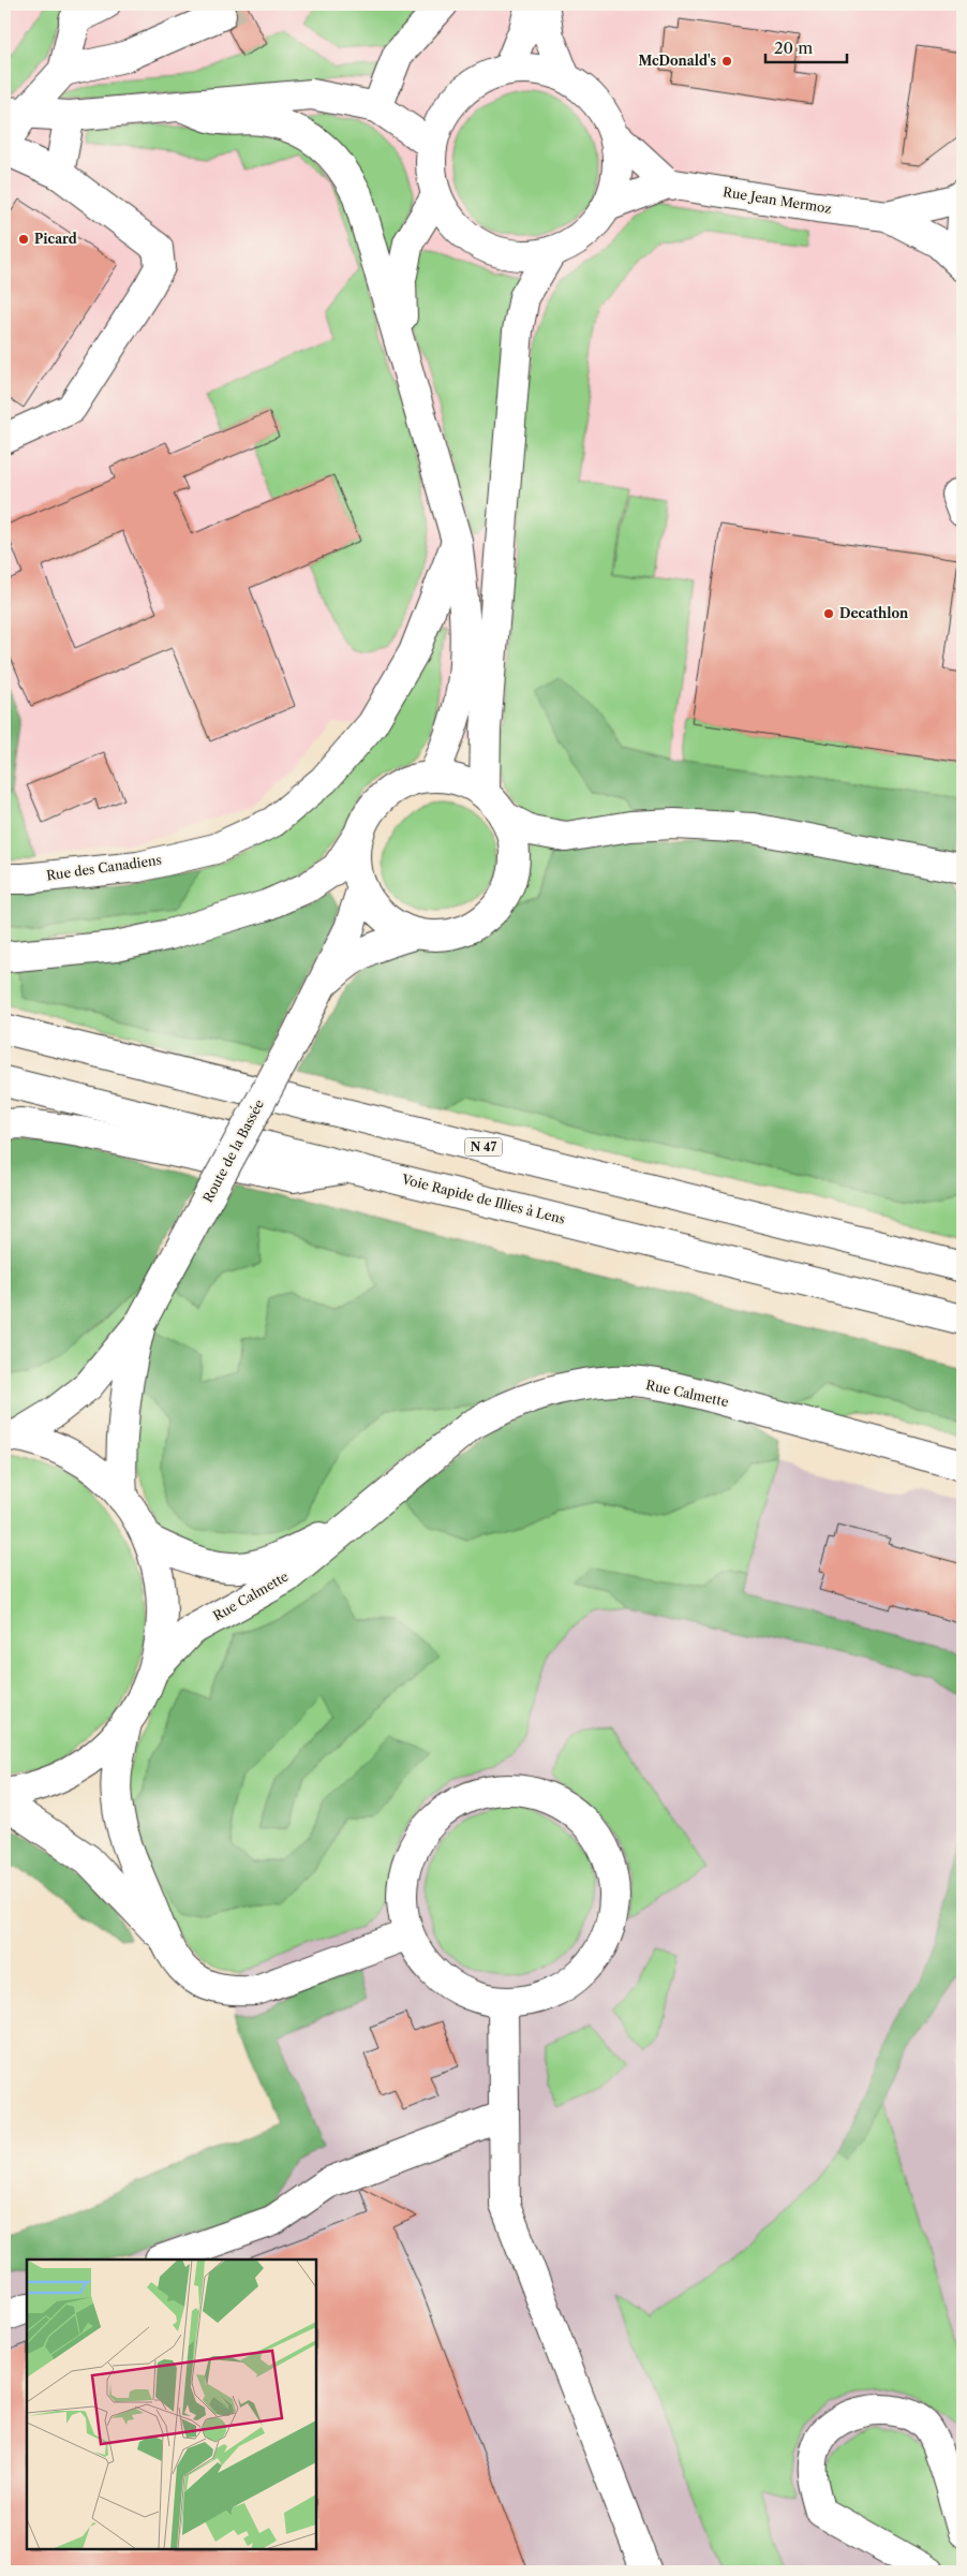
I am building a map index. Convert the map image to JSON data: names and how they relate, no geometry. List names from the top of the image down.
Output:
{
  "streets": {
    "main road": [
      "Rue Jean Mermoz",
      "Rue des Canadiens",
      "N 47",
      "Route de la Bassée",
      "Voie Rapide de Illies à Lens",
      "Rue Calmette"
    ]
  },
  "places": ["McDonald's", "Picard", "Decathlon"],
  "scale_bar": "20 m"
}
